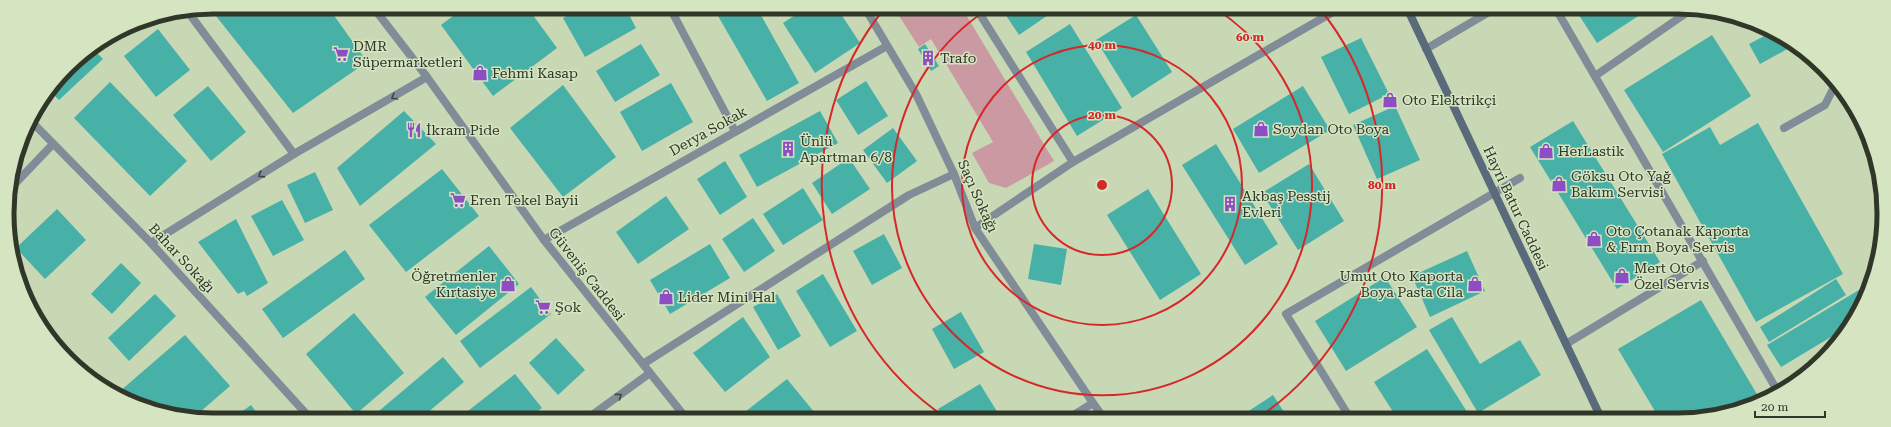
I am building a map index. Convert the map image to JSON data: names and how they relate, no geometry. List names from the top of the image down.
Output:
{
  "streets": {
    "main road": ["Hayri Batur Caddesi"],
    "street": [
      "Derya Sokak",
      "Saçı Sokağı",
      "Bahar Sokağı",
      "Güveniş Caddesi"
    ]
  },
  "crossings": [
    ["Derya Sokak", "Saçı Sokağı"],
    ["Derya Sokak", "Güveniş Caddesi"]
  ],
  "places": {
    "supermarket": ["DMR Süpermarketleri", "Eren Tekel Bayii", "Şok"],
    "building": ["Trafo", "Ünlü Apartman 6/8", "Akbaş Pesstij Evleri"],
    "shop": [
      "Fehmi Kasap",
      "Oto Elektrikçi",
      "Soydan Oto Boya",
      "HerLastik",
      "Göksu Oto Yağ Bakım Servisi",
      "Oto Çotanak Kaporta & Fırın Boya Servis",
      "Mert Oto Özel Servis",
      "Öğretmenler Kırtasiye",
      "Umut Oto Kaporta Boya Pasta Cila",
      "Lider Mini Hal"
    ],
    "restaurant": ["İkram Pide"]
  },
  "scale_bar": "20 m",
  "rings": [
    "60 m",
    "40 m",
    "20 m",
    "80 m"
  ]
}
